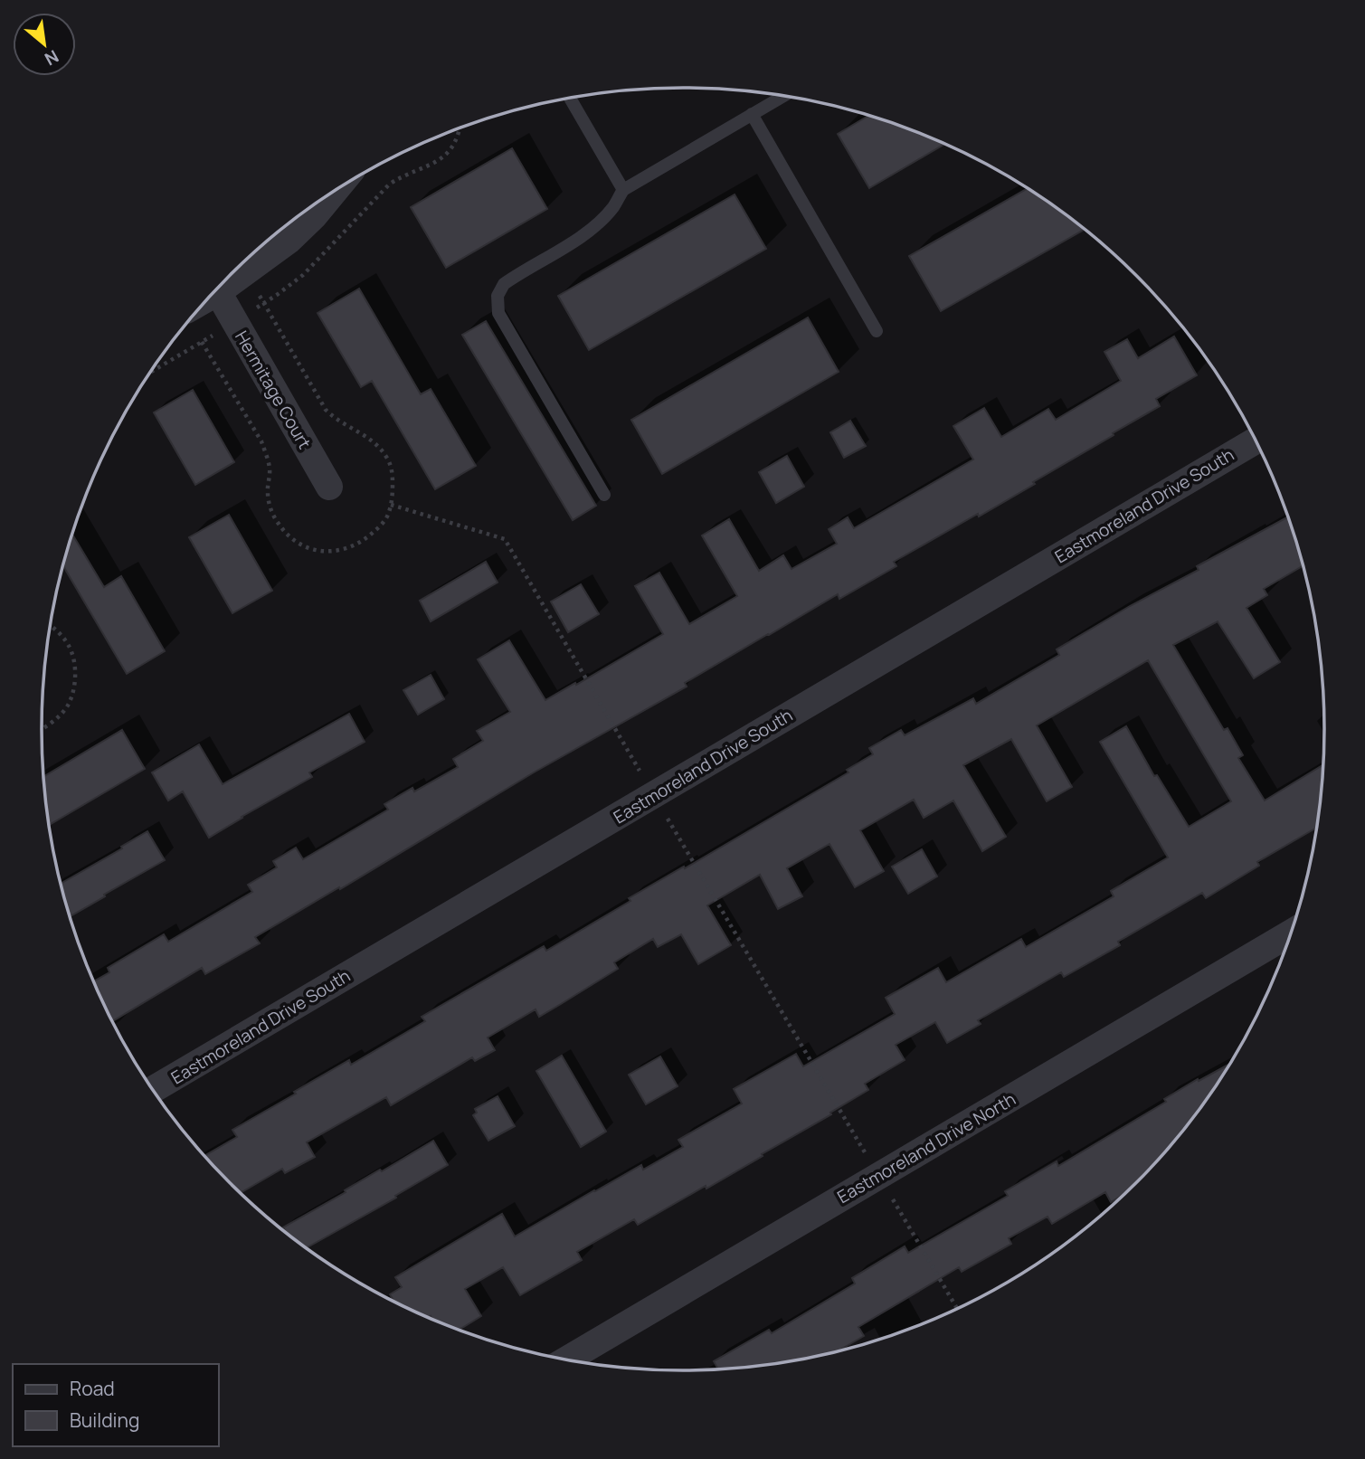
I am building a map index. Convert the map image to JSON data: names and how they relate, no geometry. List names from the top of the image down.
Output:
{
  "streets": {
    "street": ["Hermitage Court", "Eastmoreland Drive South", "Eastmoreland Drive North"]
  },
  "legend": ["Road", "Building"],
  "north": "bottom right"
}
